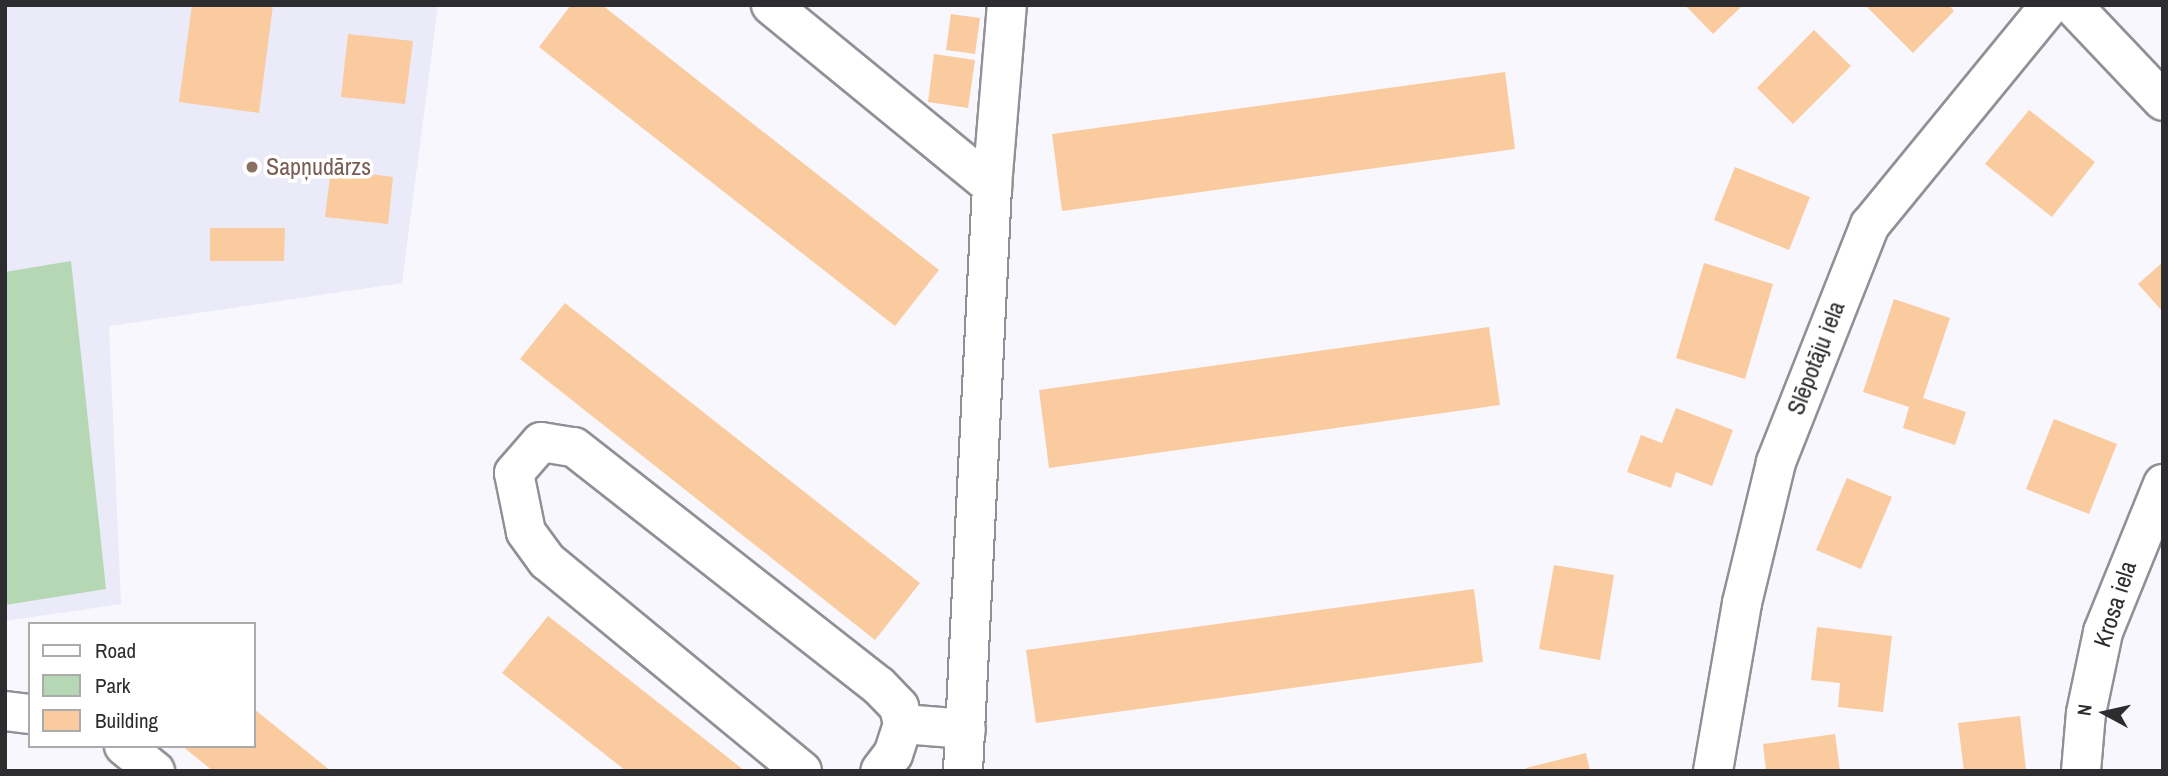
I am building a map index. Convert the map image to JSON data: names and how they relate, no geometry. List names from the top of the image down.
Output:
{
  "streets": {
    "street": ["Slēpotāju iela", "Krosa iela"]
  },
  "places": ["Sapņudārzs"],
  "legend": ["Road", "Park", "Building"],
  "north": "left"
}
